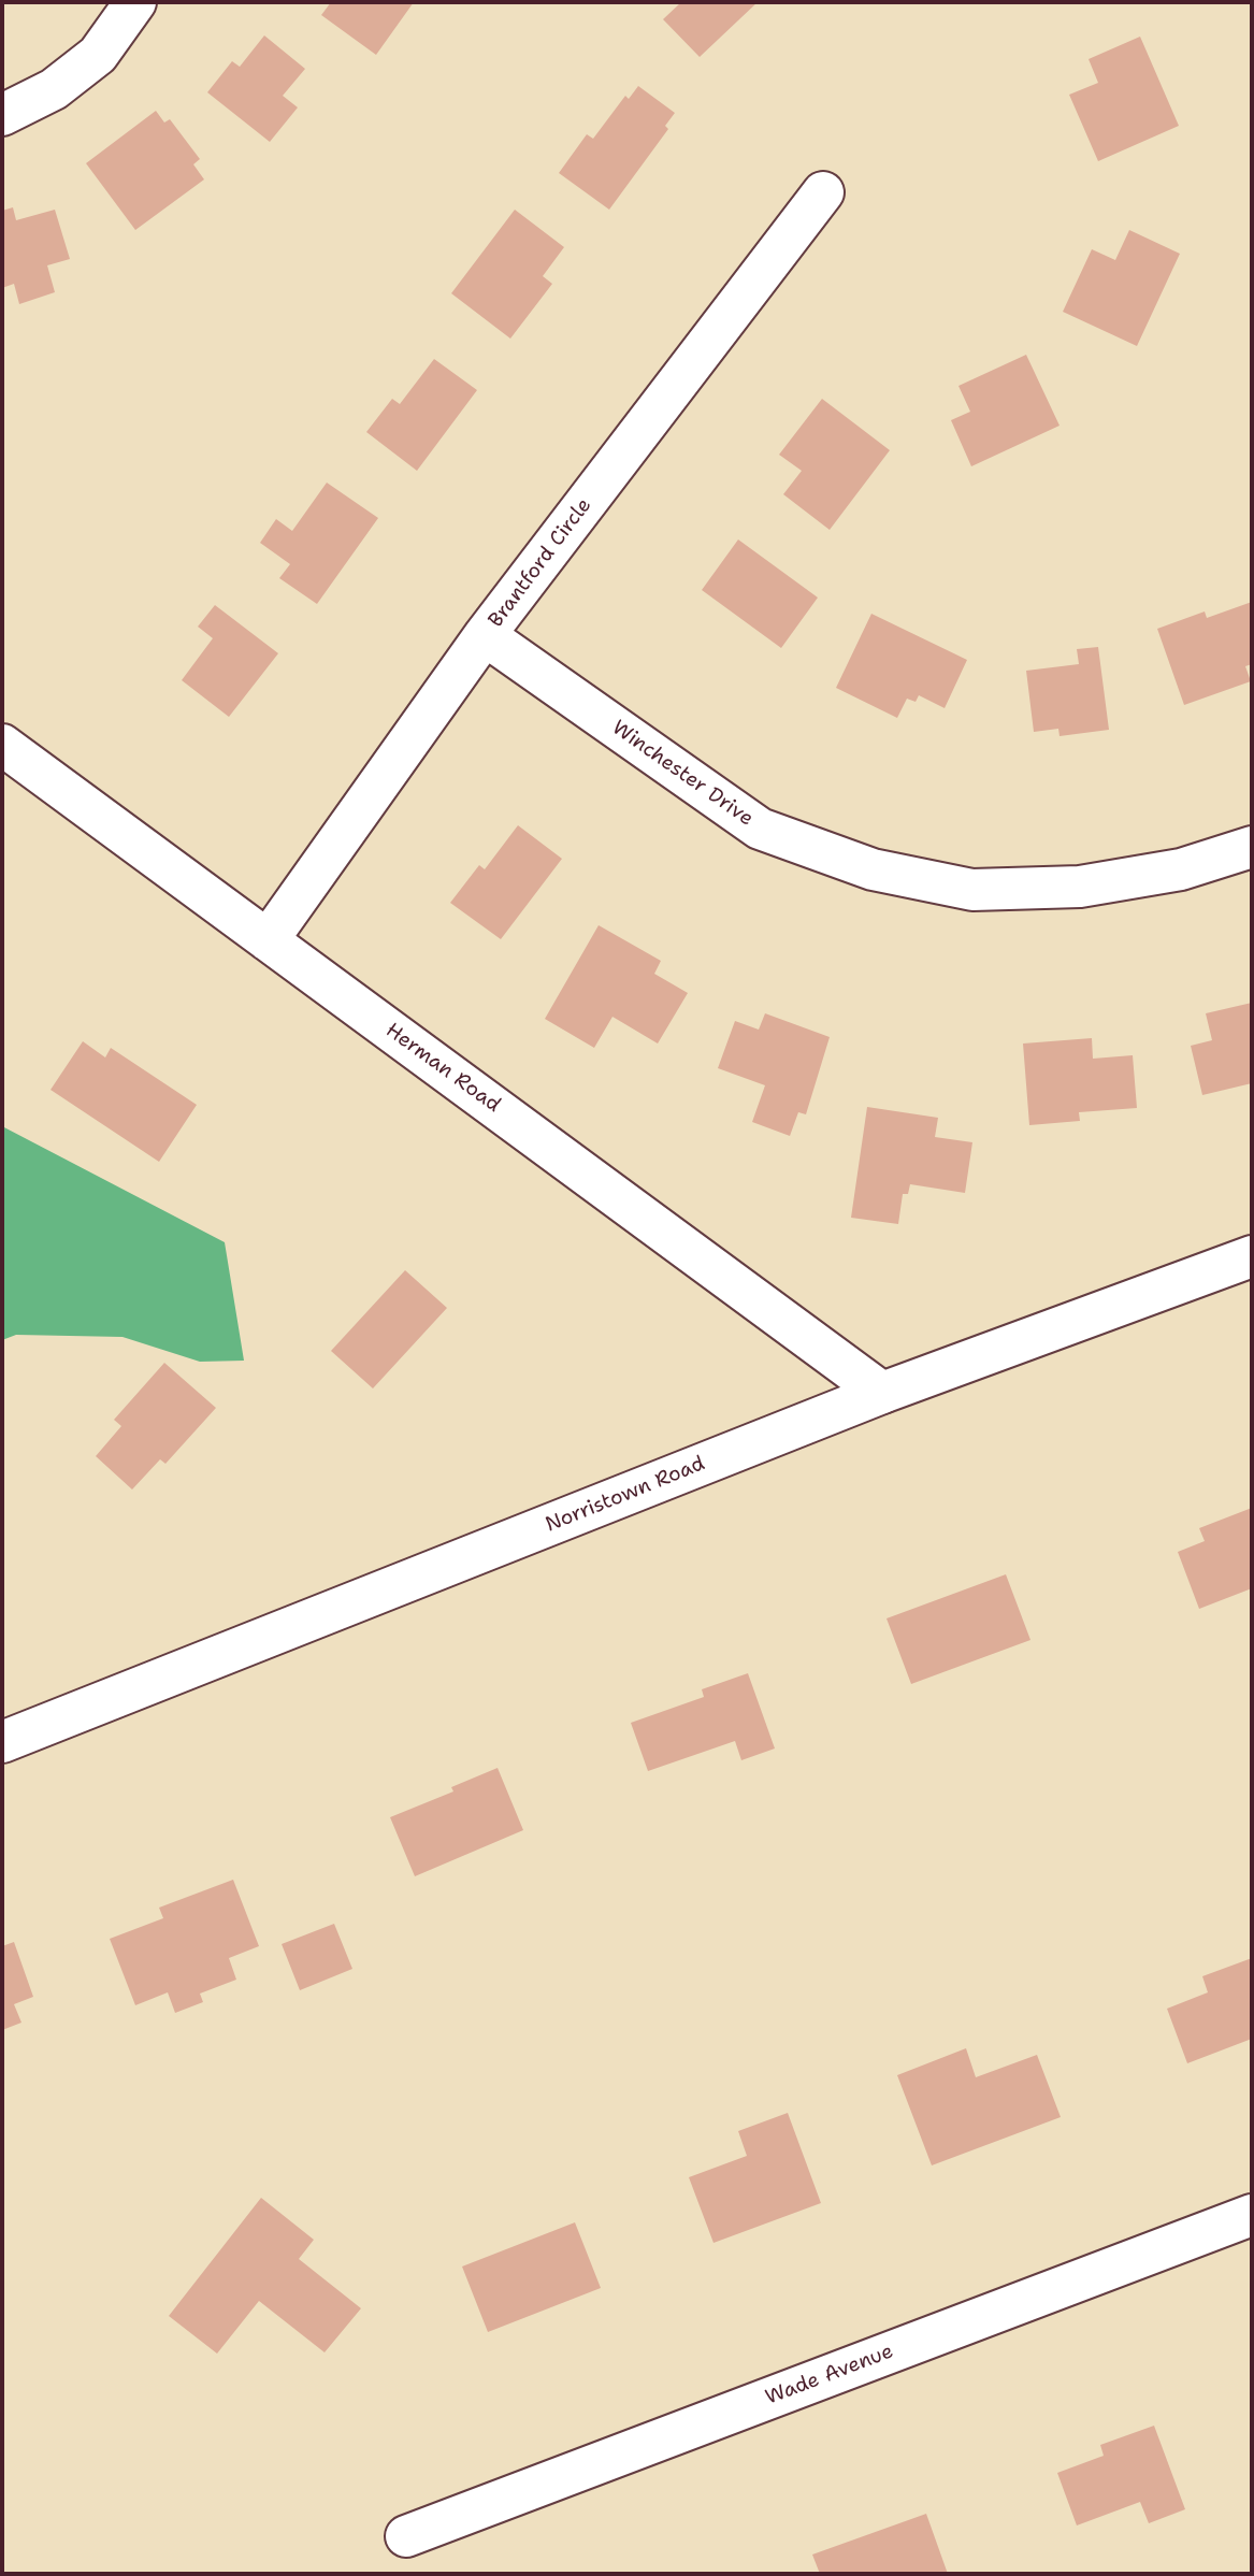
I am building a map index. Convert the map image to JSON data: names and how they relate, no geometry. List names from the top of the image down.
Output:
{
  "streets": {
    "street": [
      "Brantford Circle",
      "Winchester Drive",
      "Herman Road",
      "Norristown Road",
      "Wade Avenue"
    ]
  },
  "crossings": [
    ["Brantford Circle", "Winchester Drive"],
    ["Brantford Circle", "Herman Road"],
    ["Herman Road", "Norristown Road"]
  ]
}
